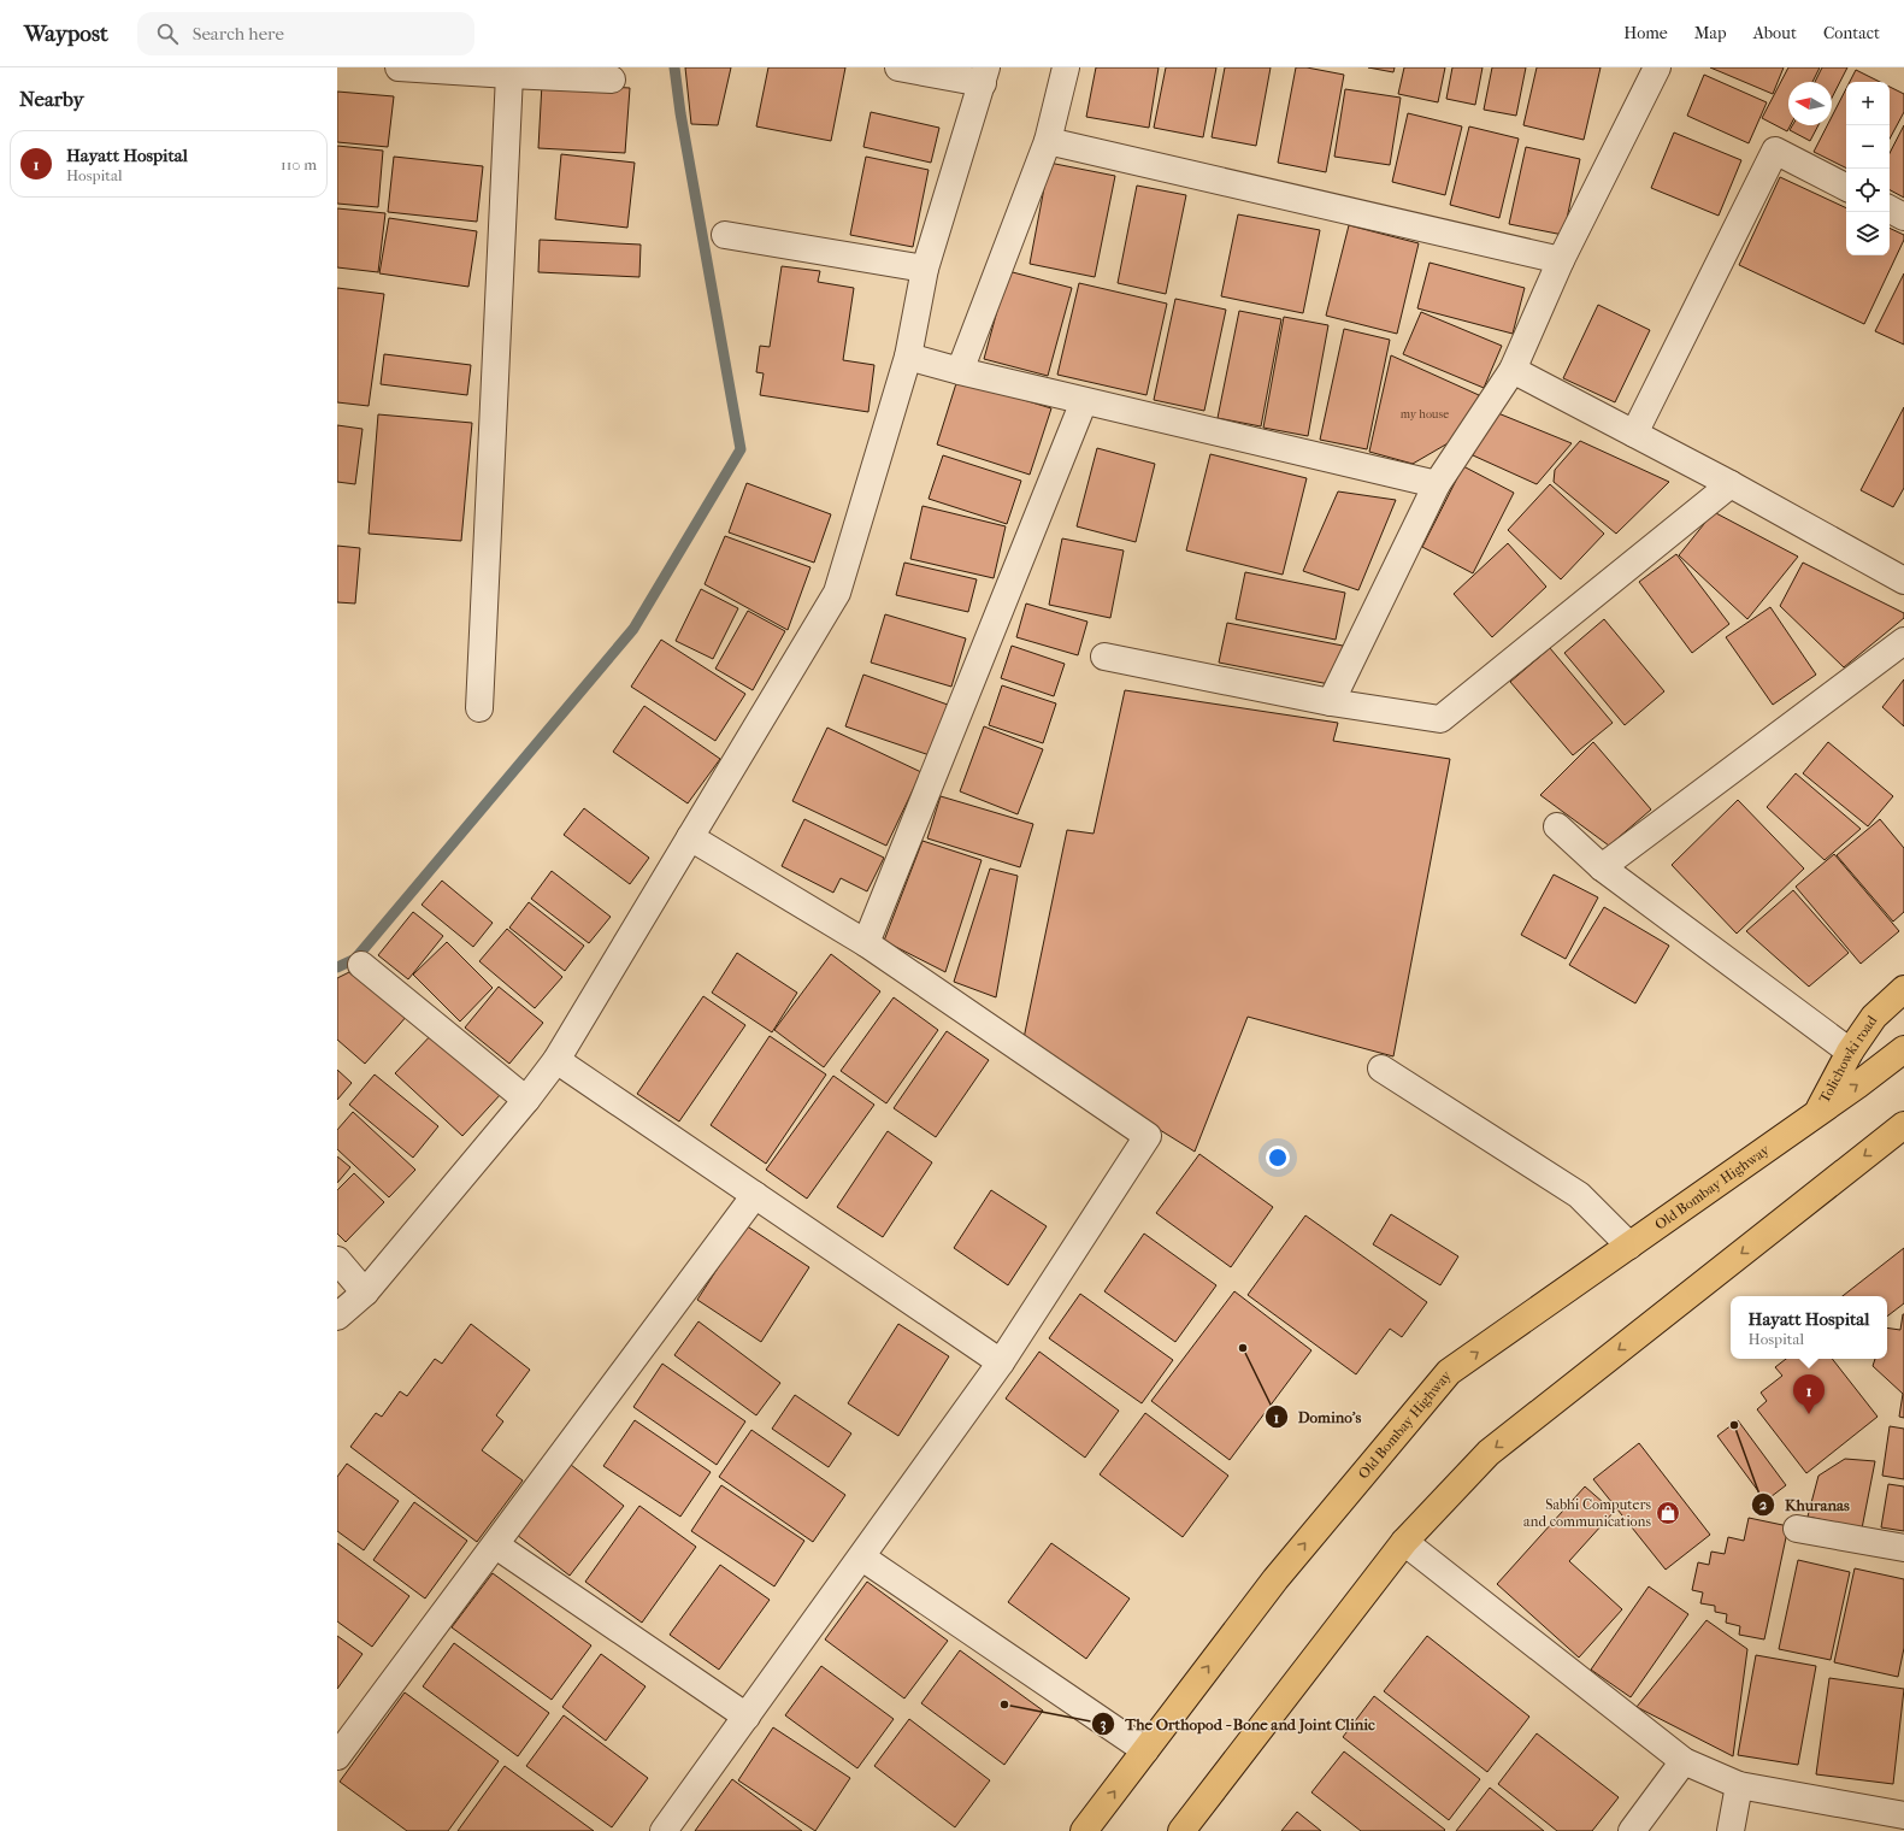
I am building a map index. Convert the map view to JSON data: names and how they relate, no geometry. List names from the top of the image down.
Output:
{
  "streets": {
    "main road": ["Tolichowki road", "Old Bombay Highway"]
  },
  "crossings": [
    ["Tolichowki road", "Old Bombay Highway"]
  ],
  "places": {
    "other": ["Domino's", "Khuranas", "The Orthopod - Bone and Joint Clinic"],
    "shop": ["Sabhi Computers and communications"]
  },
  "house_numbers": ["my house"],
  "north": "left",
  "page": {
    "header": "Waypost",
    "search": "Search here",
    "nav": [
      "Home",
      "Map",
      "About",
      "Contact"
    ],
    "heading": "Nearby",
    "map_buttons": ["+", "−"],
    "list": [
      {
        "mark": "1",
        "name": "Hayatt Hospital",
        "note": "Hospital",
        "value": "110 m"
      }
    ],
    "popup": ["Hayatt Hospital", "Hospital"],
    "pins": "1"
  }
}
